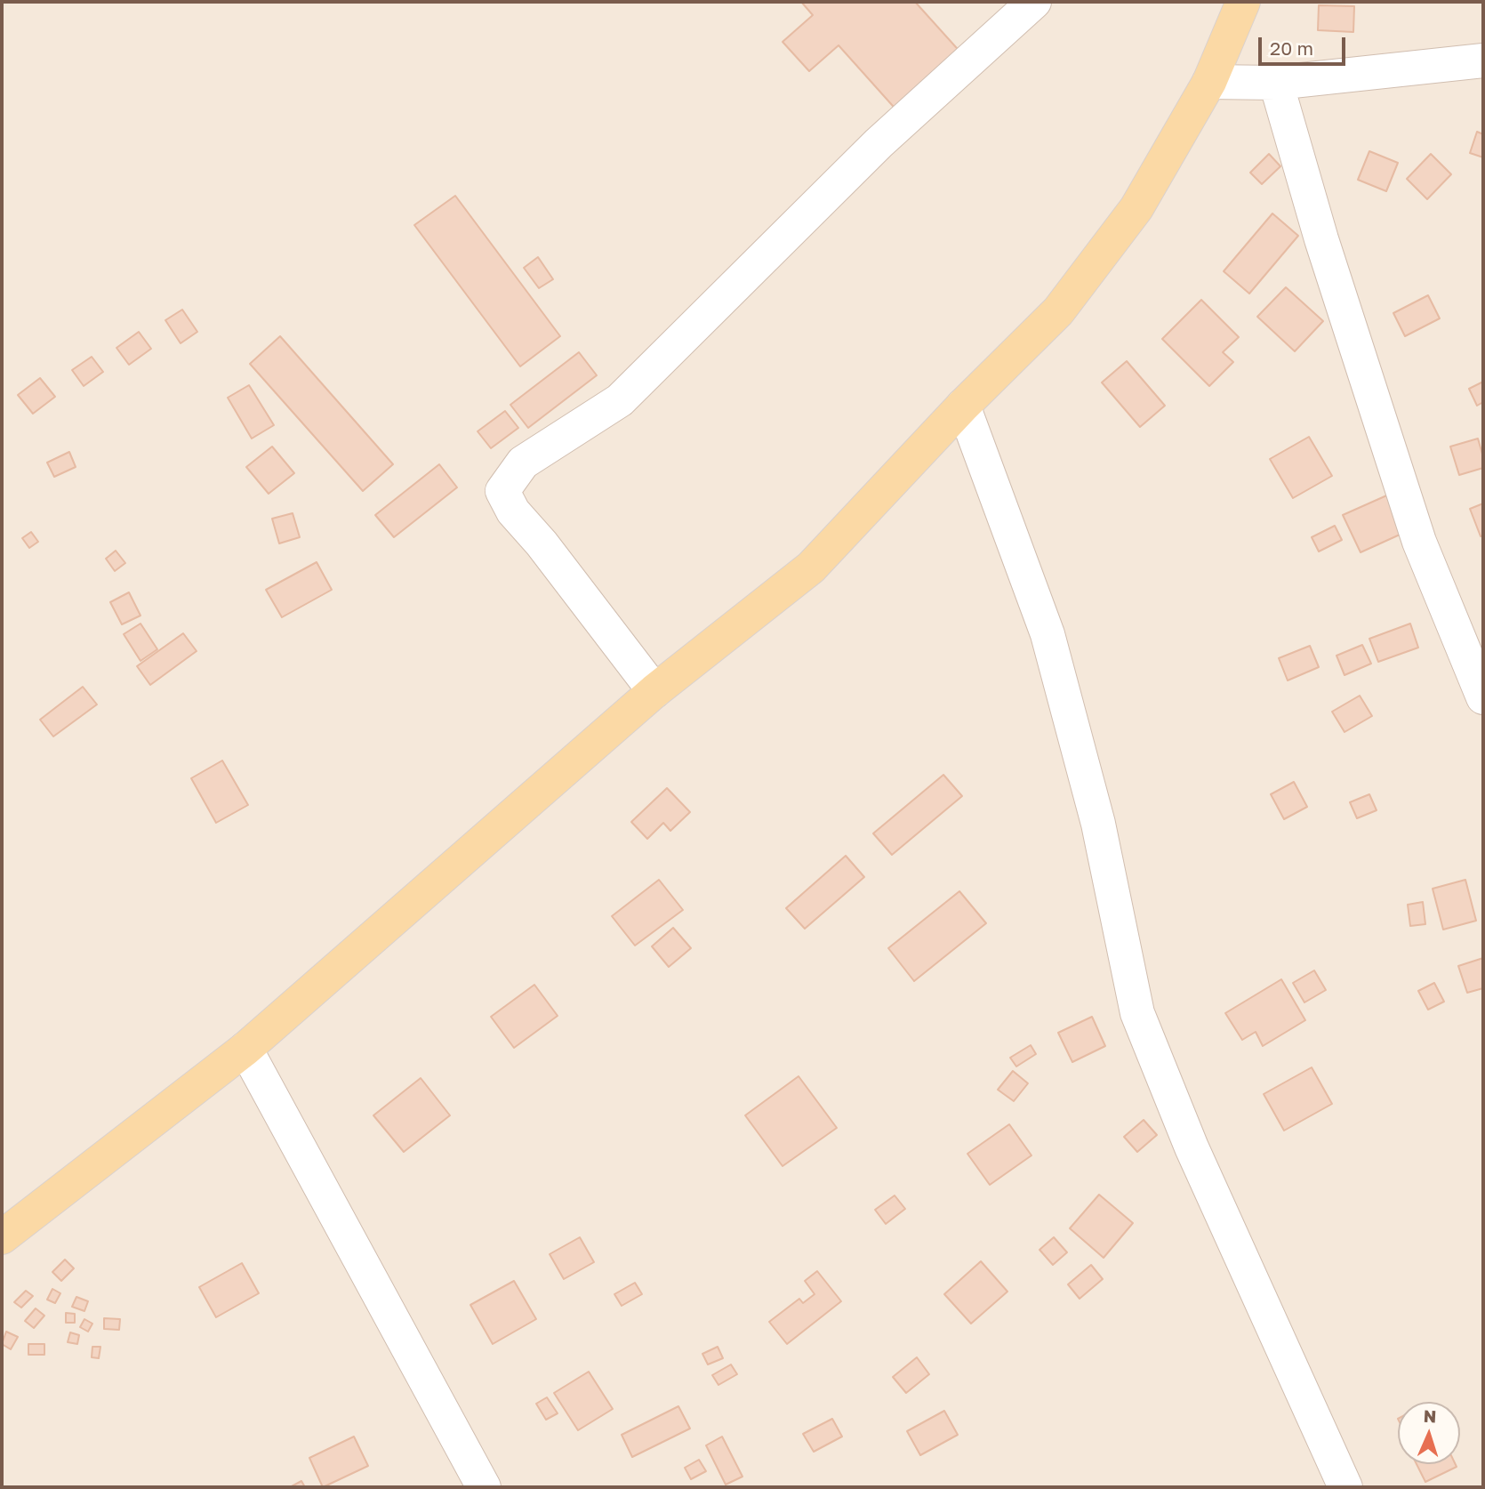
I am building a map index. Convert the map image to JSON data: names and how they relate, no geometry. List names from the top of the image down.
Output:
{
  "scale_bar": "20 m",
  "north": "top"
}
